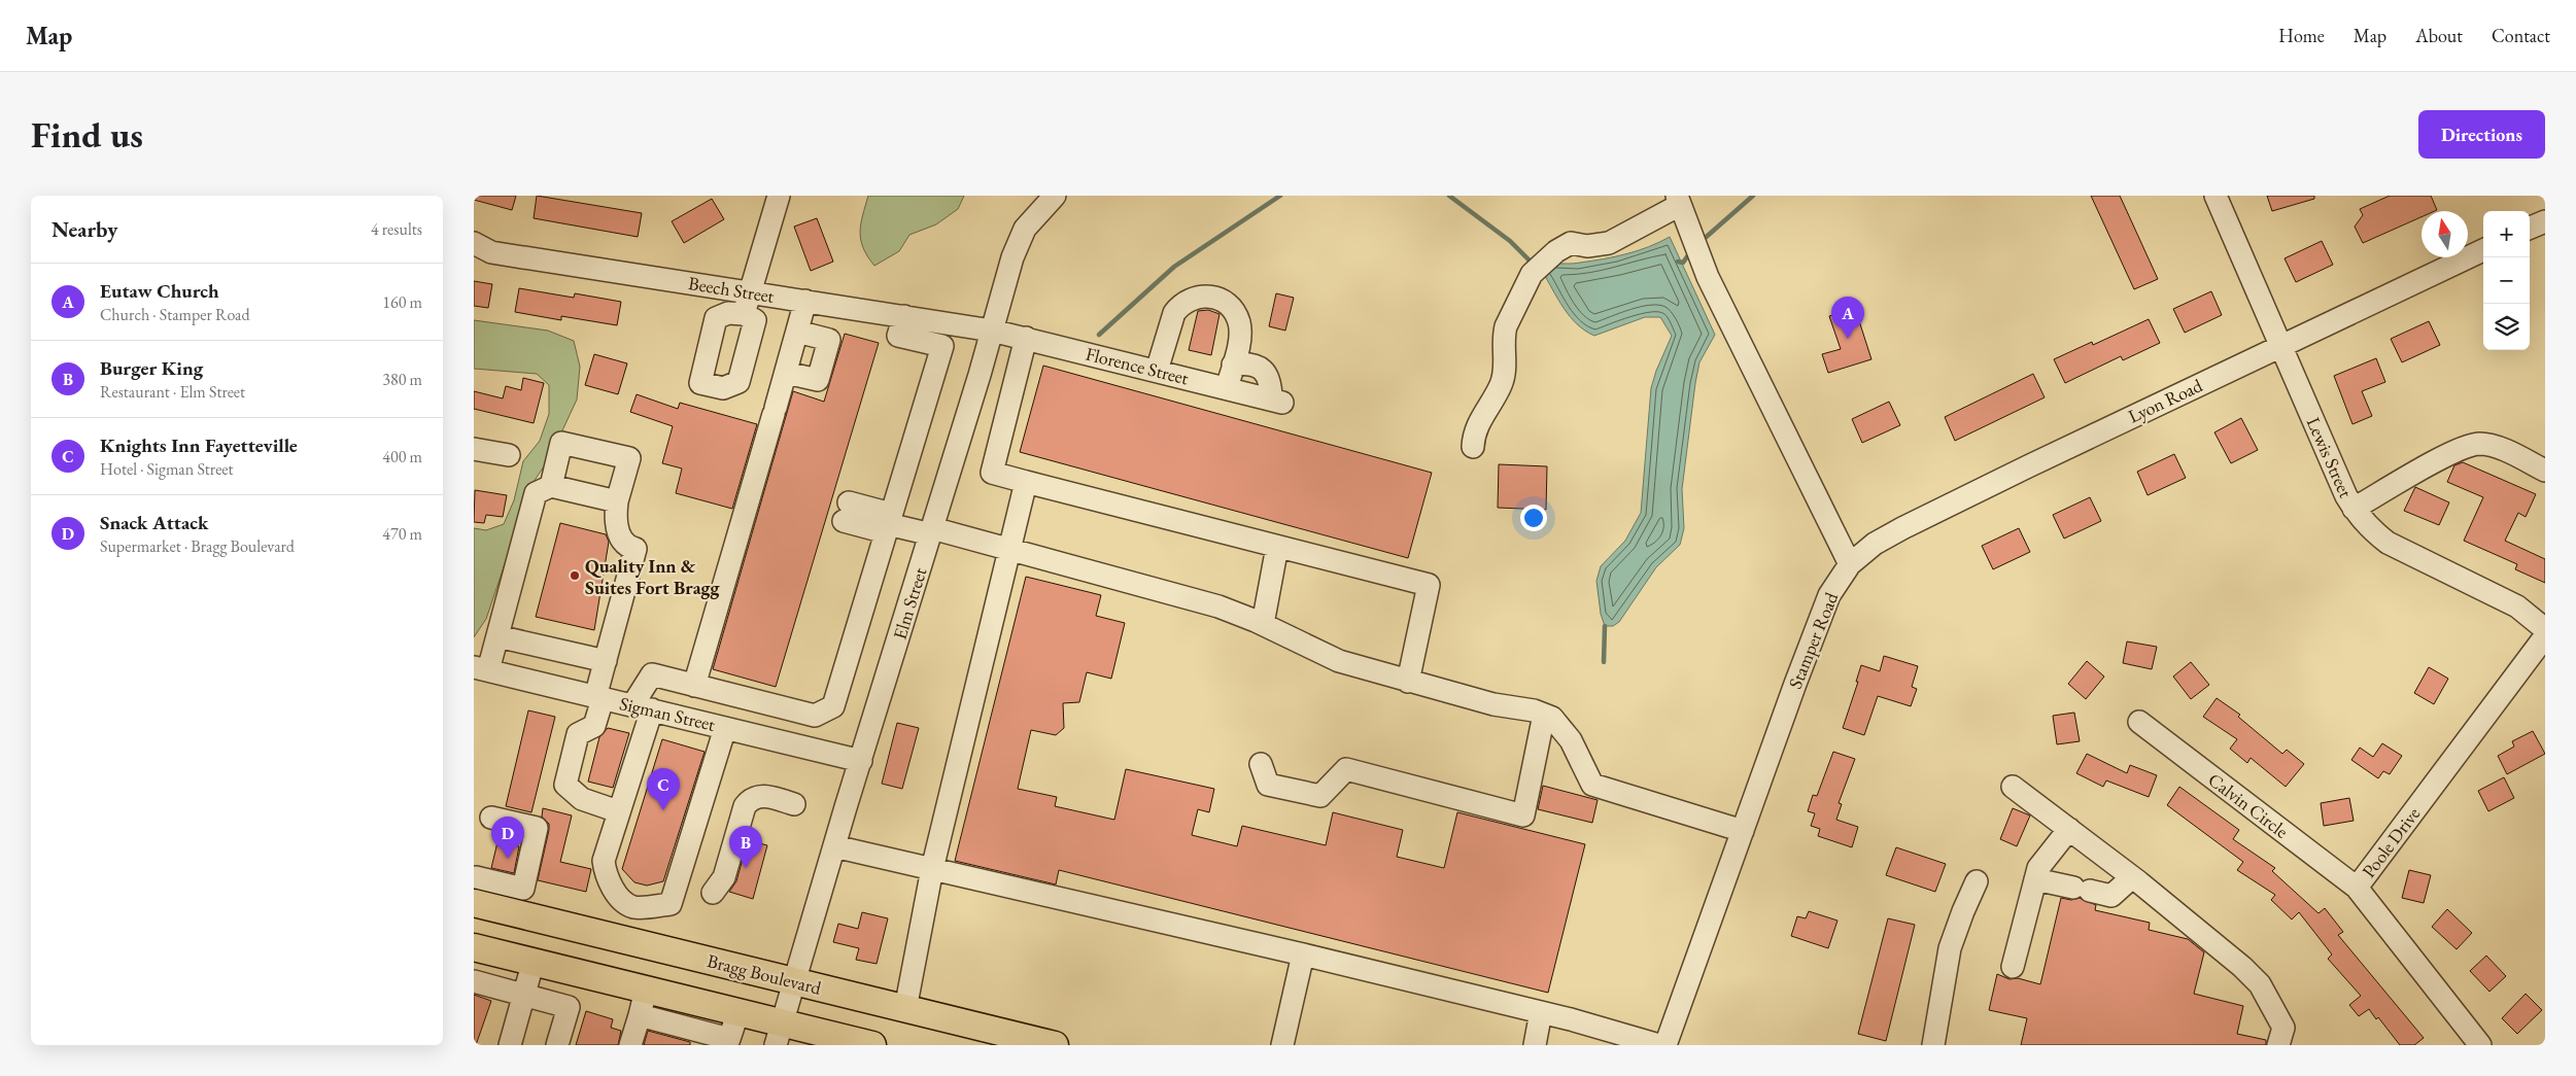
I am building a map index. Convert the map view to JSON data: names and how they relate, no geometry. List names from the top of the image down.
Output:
{
  "streets": {
    "main road": ["Bragg Boulevard"],
    "street": [
      "Beech Street",
      "Florence Street",
      "Lyon Road",
      "Lewis Street",
      "Elm Street",
      "Stamper Road",
      "Sigman Street",
      "Calvin Circle",
      "Poole Drive"
    ]
  },
  "crossings": [
    ["Beech Street", "Florence Street"],
    ["Beech Street", "Elm Street"],
    ["Florence Street", "Elm Street"],
    ["Lyon Road", "Lewis Street"],
    ["Lyon Road", "Stamper Road"],
    ["Elm Street", "Sigman Street"],
    ["Elm Street", "Bragg Boulevard"],
    ["Calvin Circle", "Poole Drive"]
  ],
  "places": ["Quality Inn & Suites Fort Bragg"],
  "north": "top",
  "page": {
    "header": "Map",
    "nav": [
      "Home",
      "Map",
      "About",
      "Contact"
    ],
    "buttons": "Directions",
    "title": "Find us",
    "heading": ["Nearby", "4 results"],
    "map_buttons": ["+", "−"],
    "list": [
      {
        "mark": "A",
        "name": "Eutaw Church",
        "note": "Church · Stamper Road",
        "value": "160 m"
      },
      {
        "mark": "B",
        "name": "Burger King",
        "note": "Restaurant · Elm Street",
        "value": "380 m"
      },
      {
        "mark": "C",
        "name": "Knights Inn Fayetteville",
        "note": "Hotel · Sigman Street",
        "value": "400 m"
      },
      {
        "mark": "D",
        "name": "Snack Attack",
        "note": "Supermarket · Bragg Boulevard",
        "value": "470 m"
      }
    ],
    "pins": [
      "A",
      "C",
      "D",
      "B"
    ]
  }
}
